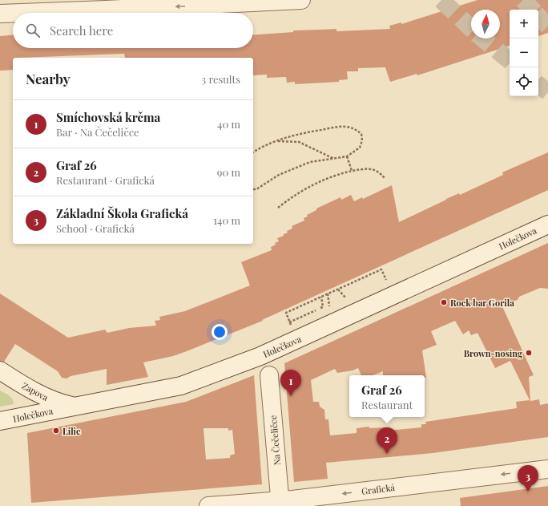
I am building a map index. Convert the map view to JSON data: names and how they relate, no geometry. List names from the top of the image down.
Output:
{
  "streets": {
    "street": [
      "Holečkova",
      "Zapova",
      "Na Čečeličce",
      "Grafická"
    ]
  },
  "crossings": [
    ["Holečkova", "Zapova"],
    ["Na Čečeličce", "Grafická"]
  ],
  "one_way": ["Grafická"],
  "places": ["Rock bar Gorila", "Brown-nosing", "Lilie"],
  "north": "top",
  "page": {
    "map_buttons": ["+", "−"],
    "search": "Search here",
    "heading": ["Nearby", "3 results"],
    "list": [
      {
        "mark": "1",
        "name": "Smíchovská krčma",
        "note": "Bar · Na Čečeličce",
        "value": "40 m"
      },
      {
        "mark": "2",
        "name": "Graf 26",
        "note": "Restaurant · Grafická",
        "value": "90 m"
      },
      {
        "mark": "3",
        "name": "Základní Škola Grafická",
        "note": "School · Grafická",
        "value": "140 m"
      }
    ],
    "pins": ["1", "2", "3"],
    "popup": ["Graf 26", "Restaurant"]
  }
}
